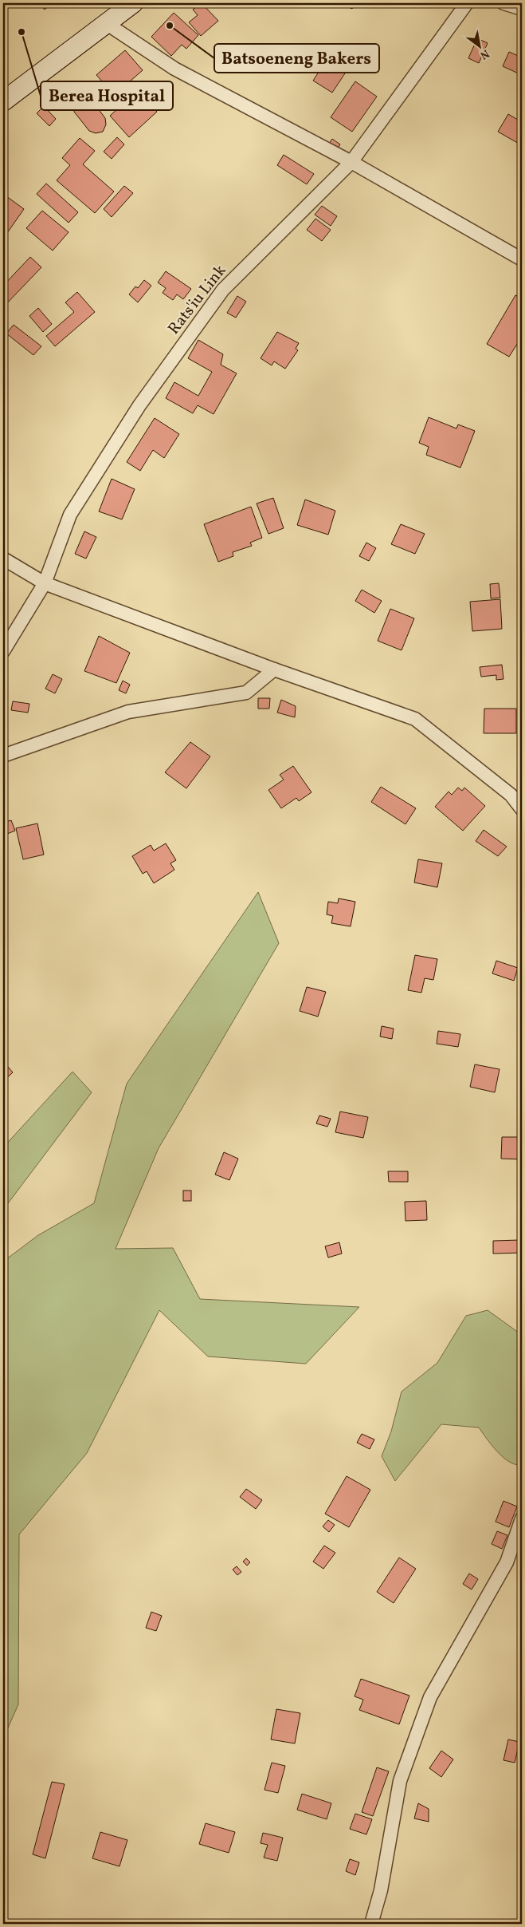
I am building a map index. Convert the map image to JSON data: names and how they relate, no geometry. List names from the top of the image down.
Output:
{
  "streets": {
    "street": ["Rats'iu Link"]
  },
  "places": ["Batsoeneng Bakers", "Berea Hospital"],
  "north": "bottom right"
}
